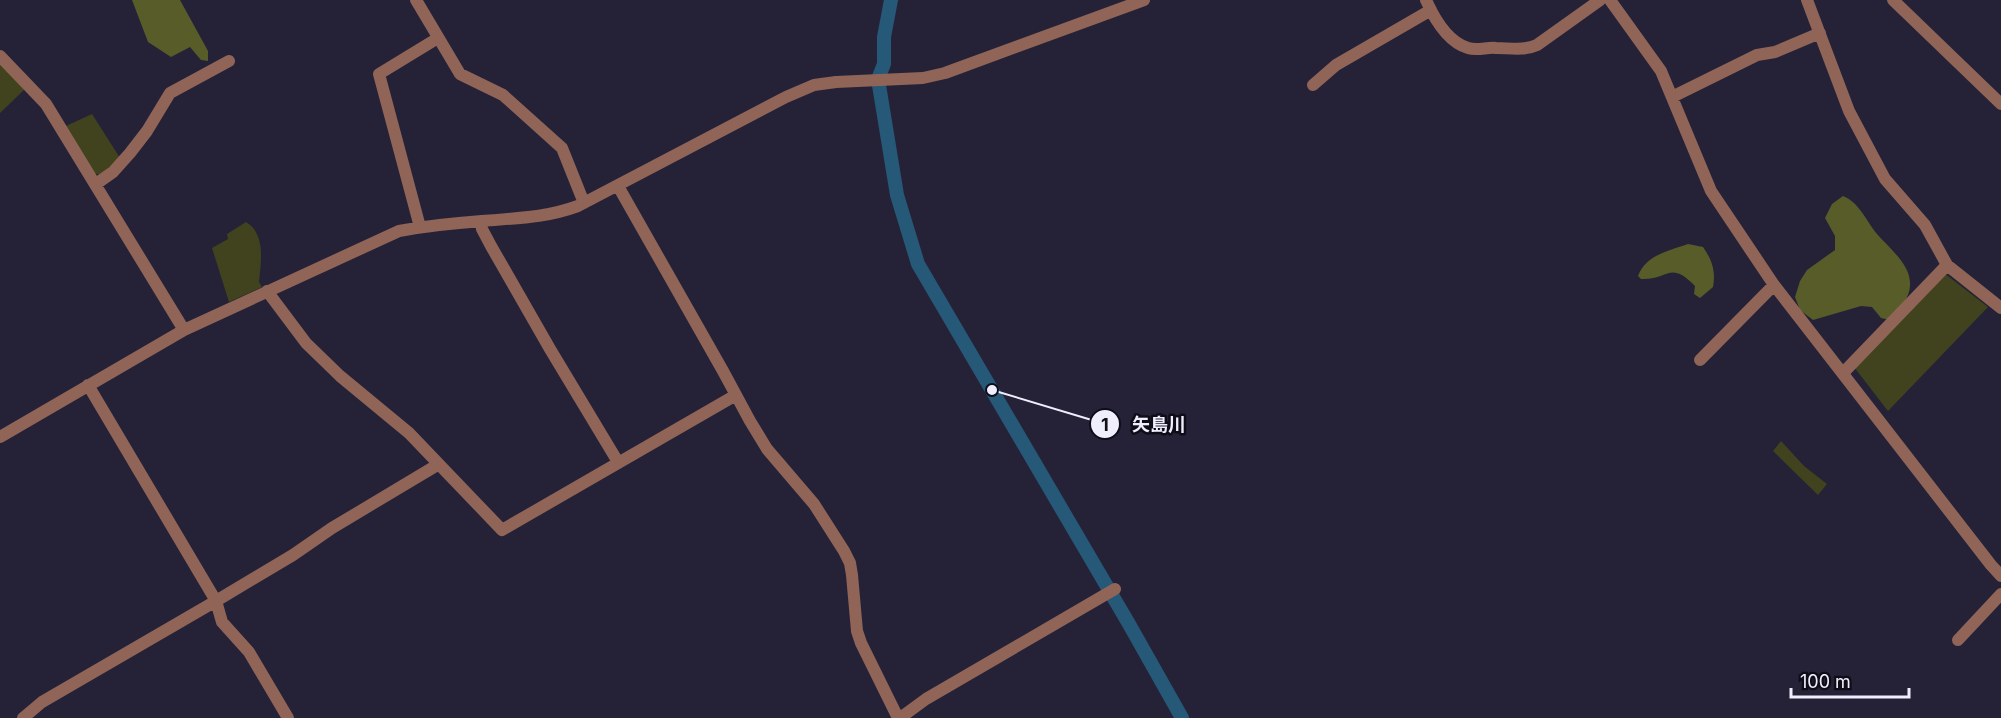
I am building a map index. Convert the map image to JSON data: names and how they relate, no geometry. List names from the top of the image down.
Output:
{
  "places": ["矢島川"],
  "scale_bar": "100 m"
}
